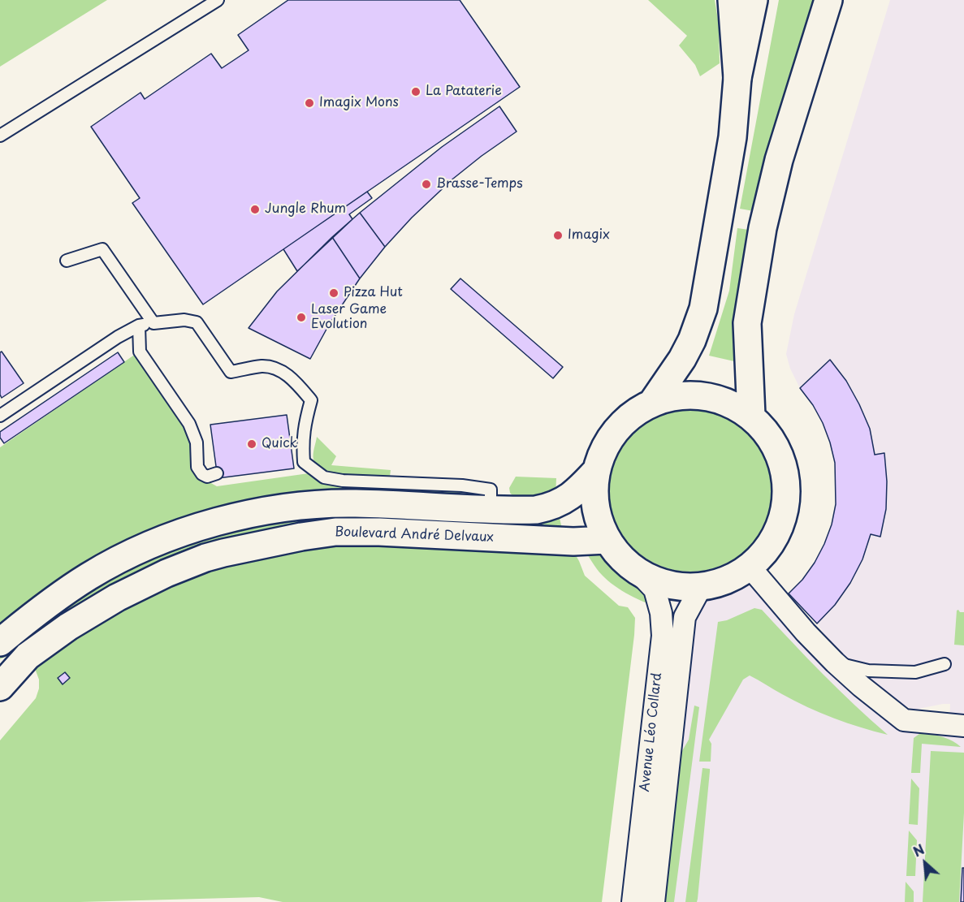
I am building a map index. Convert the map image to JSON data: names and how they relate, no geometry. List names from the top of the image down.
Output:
{
  "streets": {
    "main road": ["Boulevard André Delvaux"],
    "street": ["Avenue Léo Collard"]
  },
  "places": [
    "La Pataterie",
    "Imagix Mons",
    "Brasse-Temps",
    "Jungle Rhum",
    "Imagix",
    "Pizza Hut",
    "Laser Game Evolution",
    "Quick"
  ],
  "north": "top left"
}
